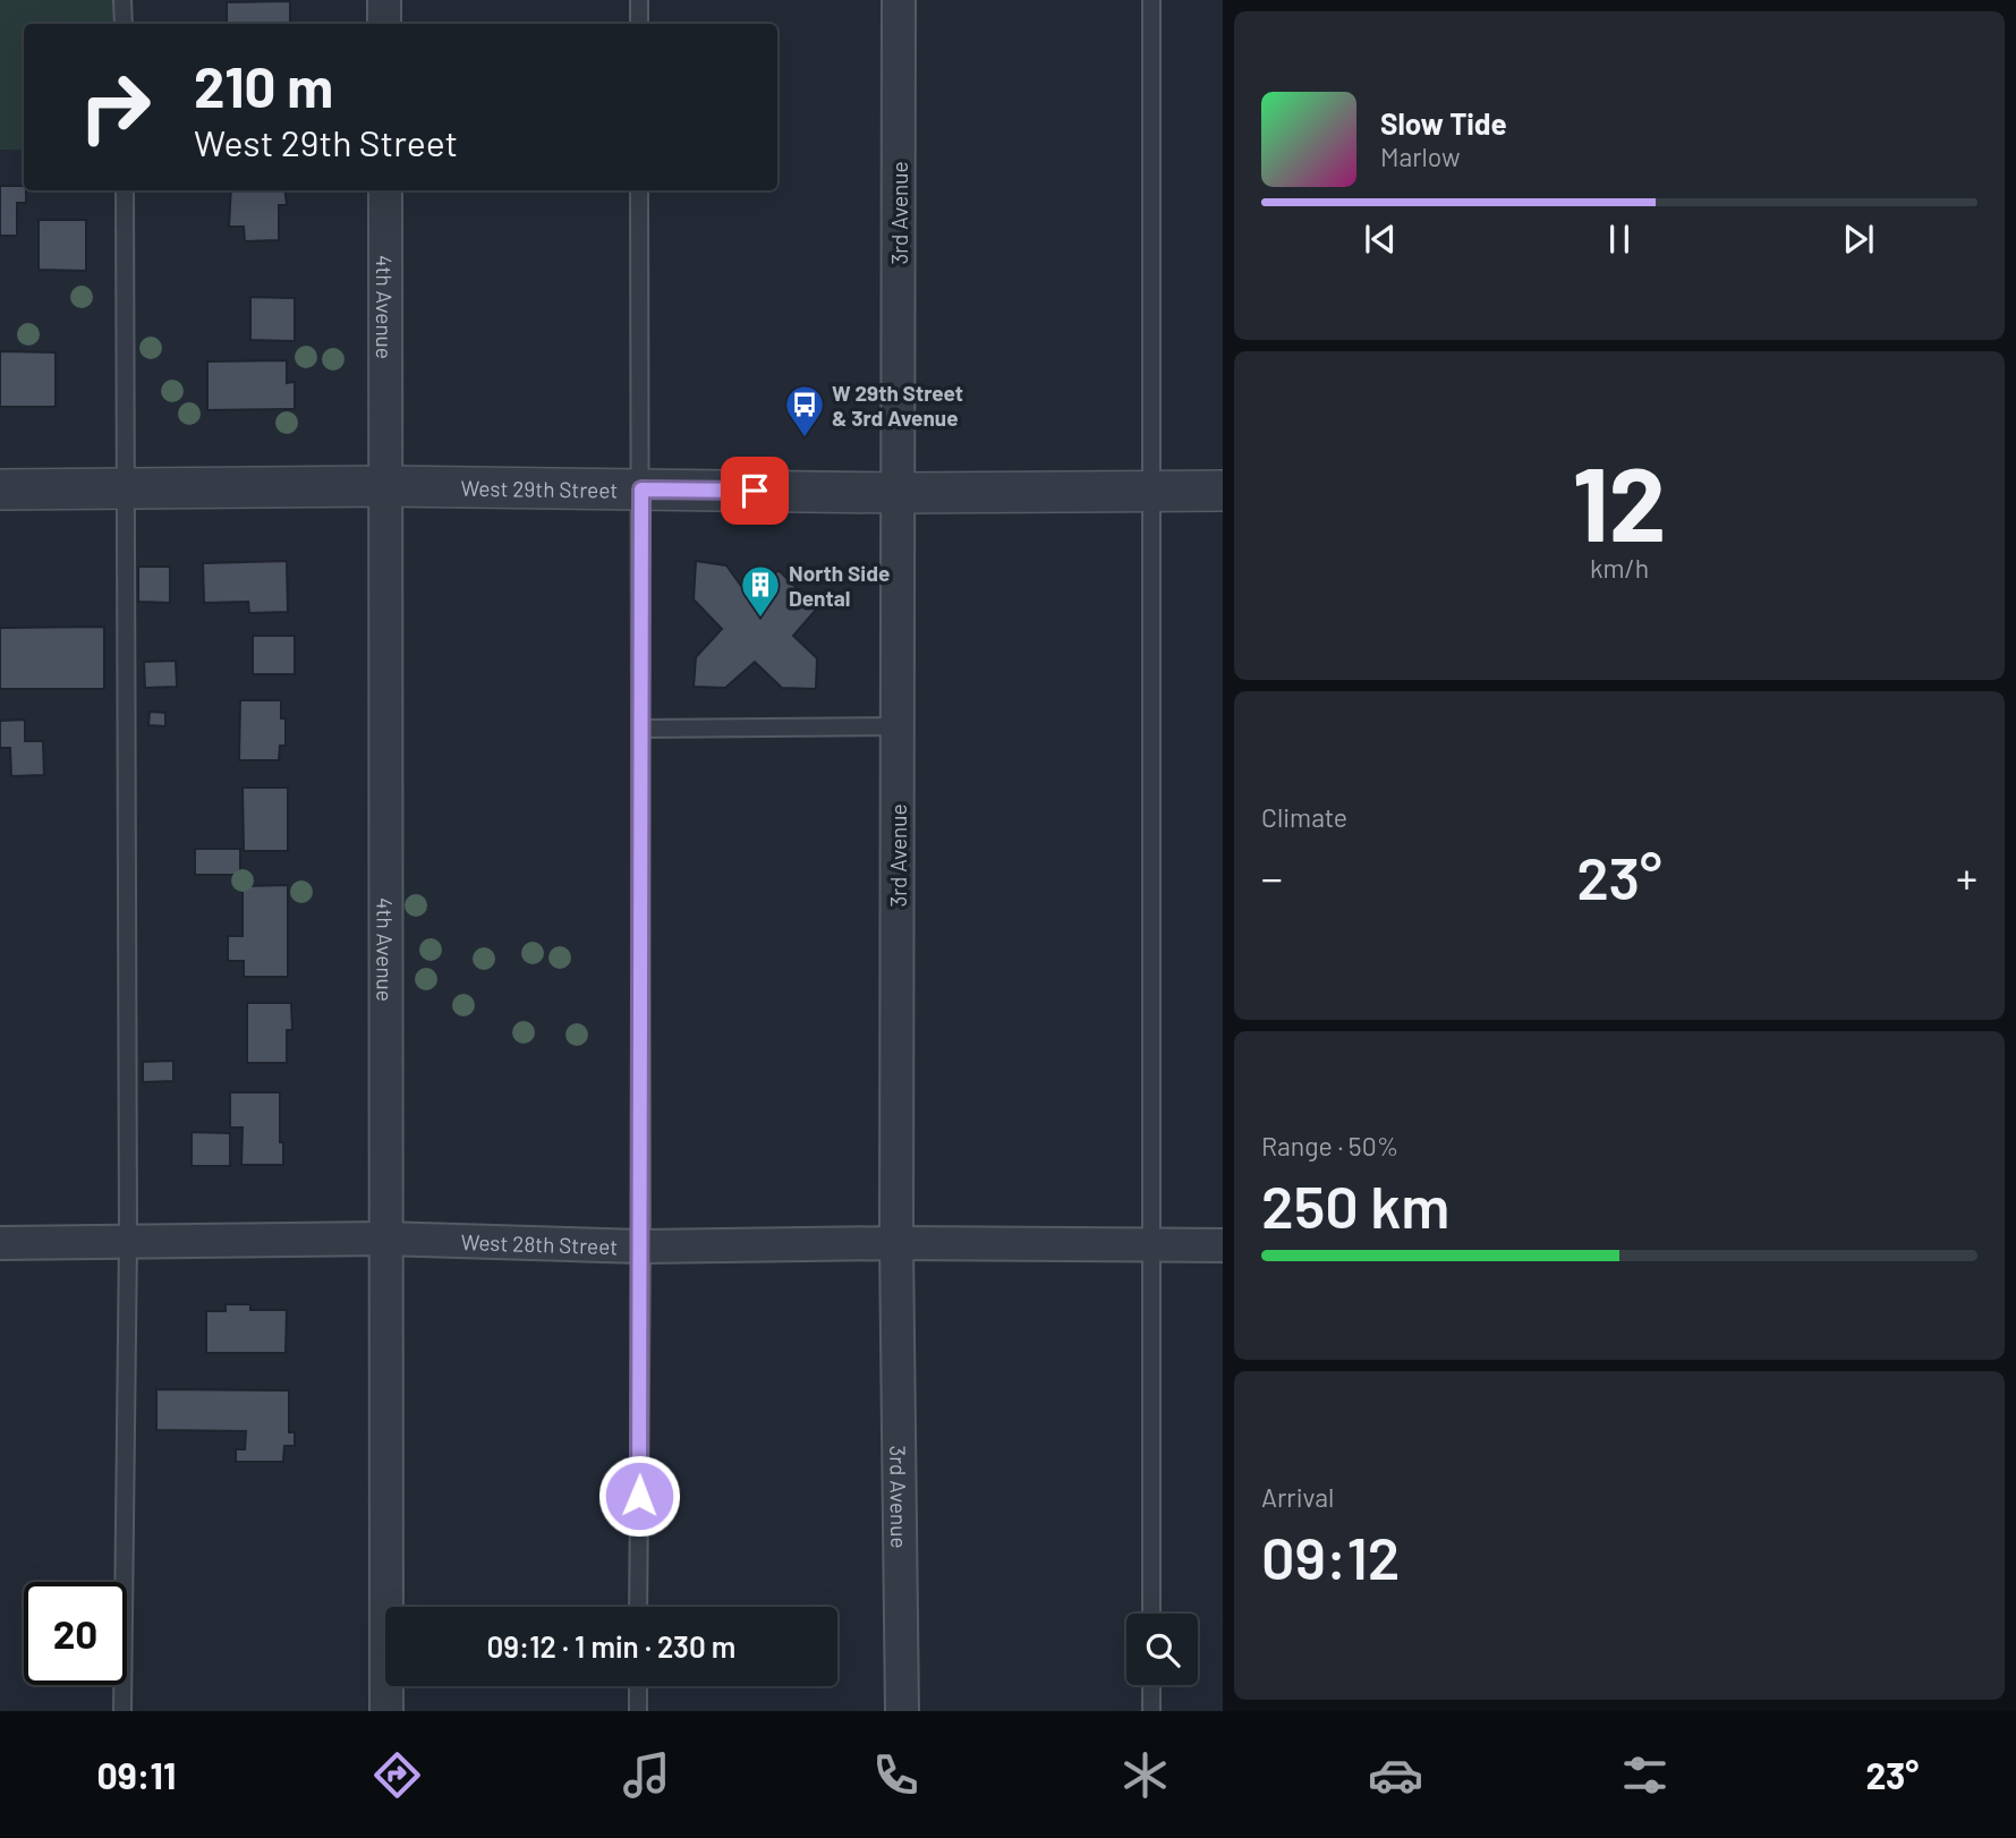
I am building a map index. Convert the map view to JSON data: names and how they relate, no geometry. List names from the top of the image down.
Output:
{
  "streets": {
    "street": [
      "3rd Avenue",
      "4th Avenue",
      "West 29th Street",
      "West 28th Street"
    ]
  },
  "crossings": [
    ["3rd Avenue", "West 29th Street"],
    ["3rd Avenue", "West 28th Street"],
    ["4th Avenue", "West 29th Street"],
    ["4th Avenue", "West 28th Street"]
  ],
  "places": {
    "bus stop": ["W 29th Street & 3rd Avenue"],
    "building": ["North Side Dental"]
  },
  "page": {
    "turn": ["210 m", "West 29th Street"],
    "song": ["Slow Tide", "Marlow"],
    "tile": [
      ["12", "km/h"],
      "Climate",
      ["Range · 50%", "250 km"],
      ["Arrival", "09:12"]
    ],
    "heat": ["−", "23°", "+"],
    "limit": "20",
    "trip": "09:12 · 1 min · 230 m",
    "tabs": ["09:11", "23°"]
  }
}
